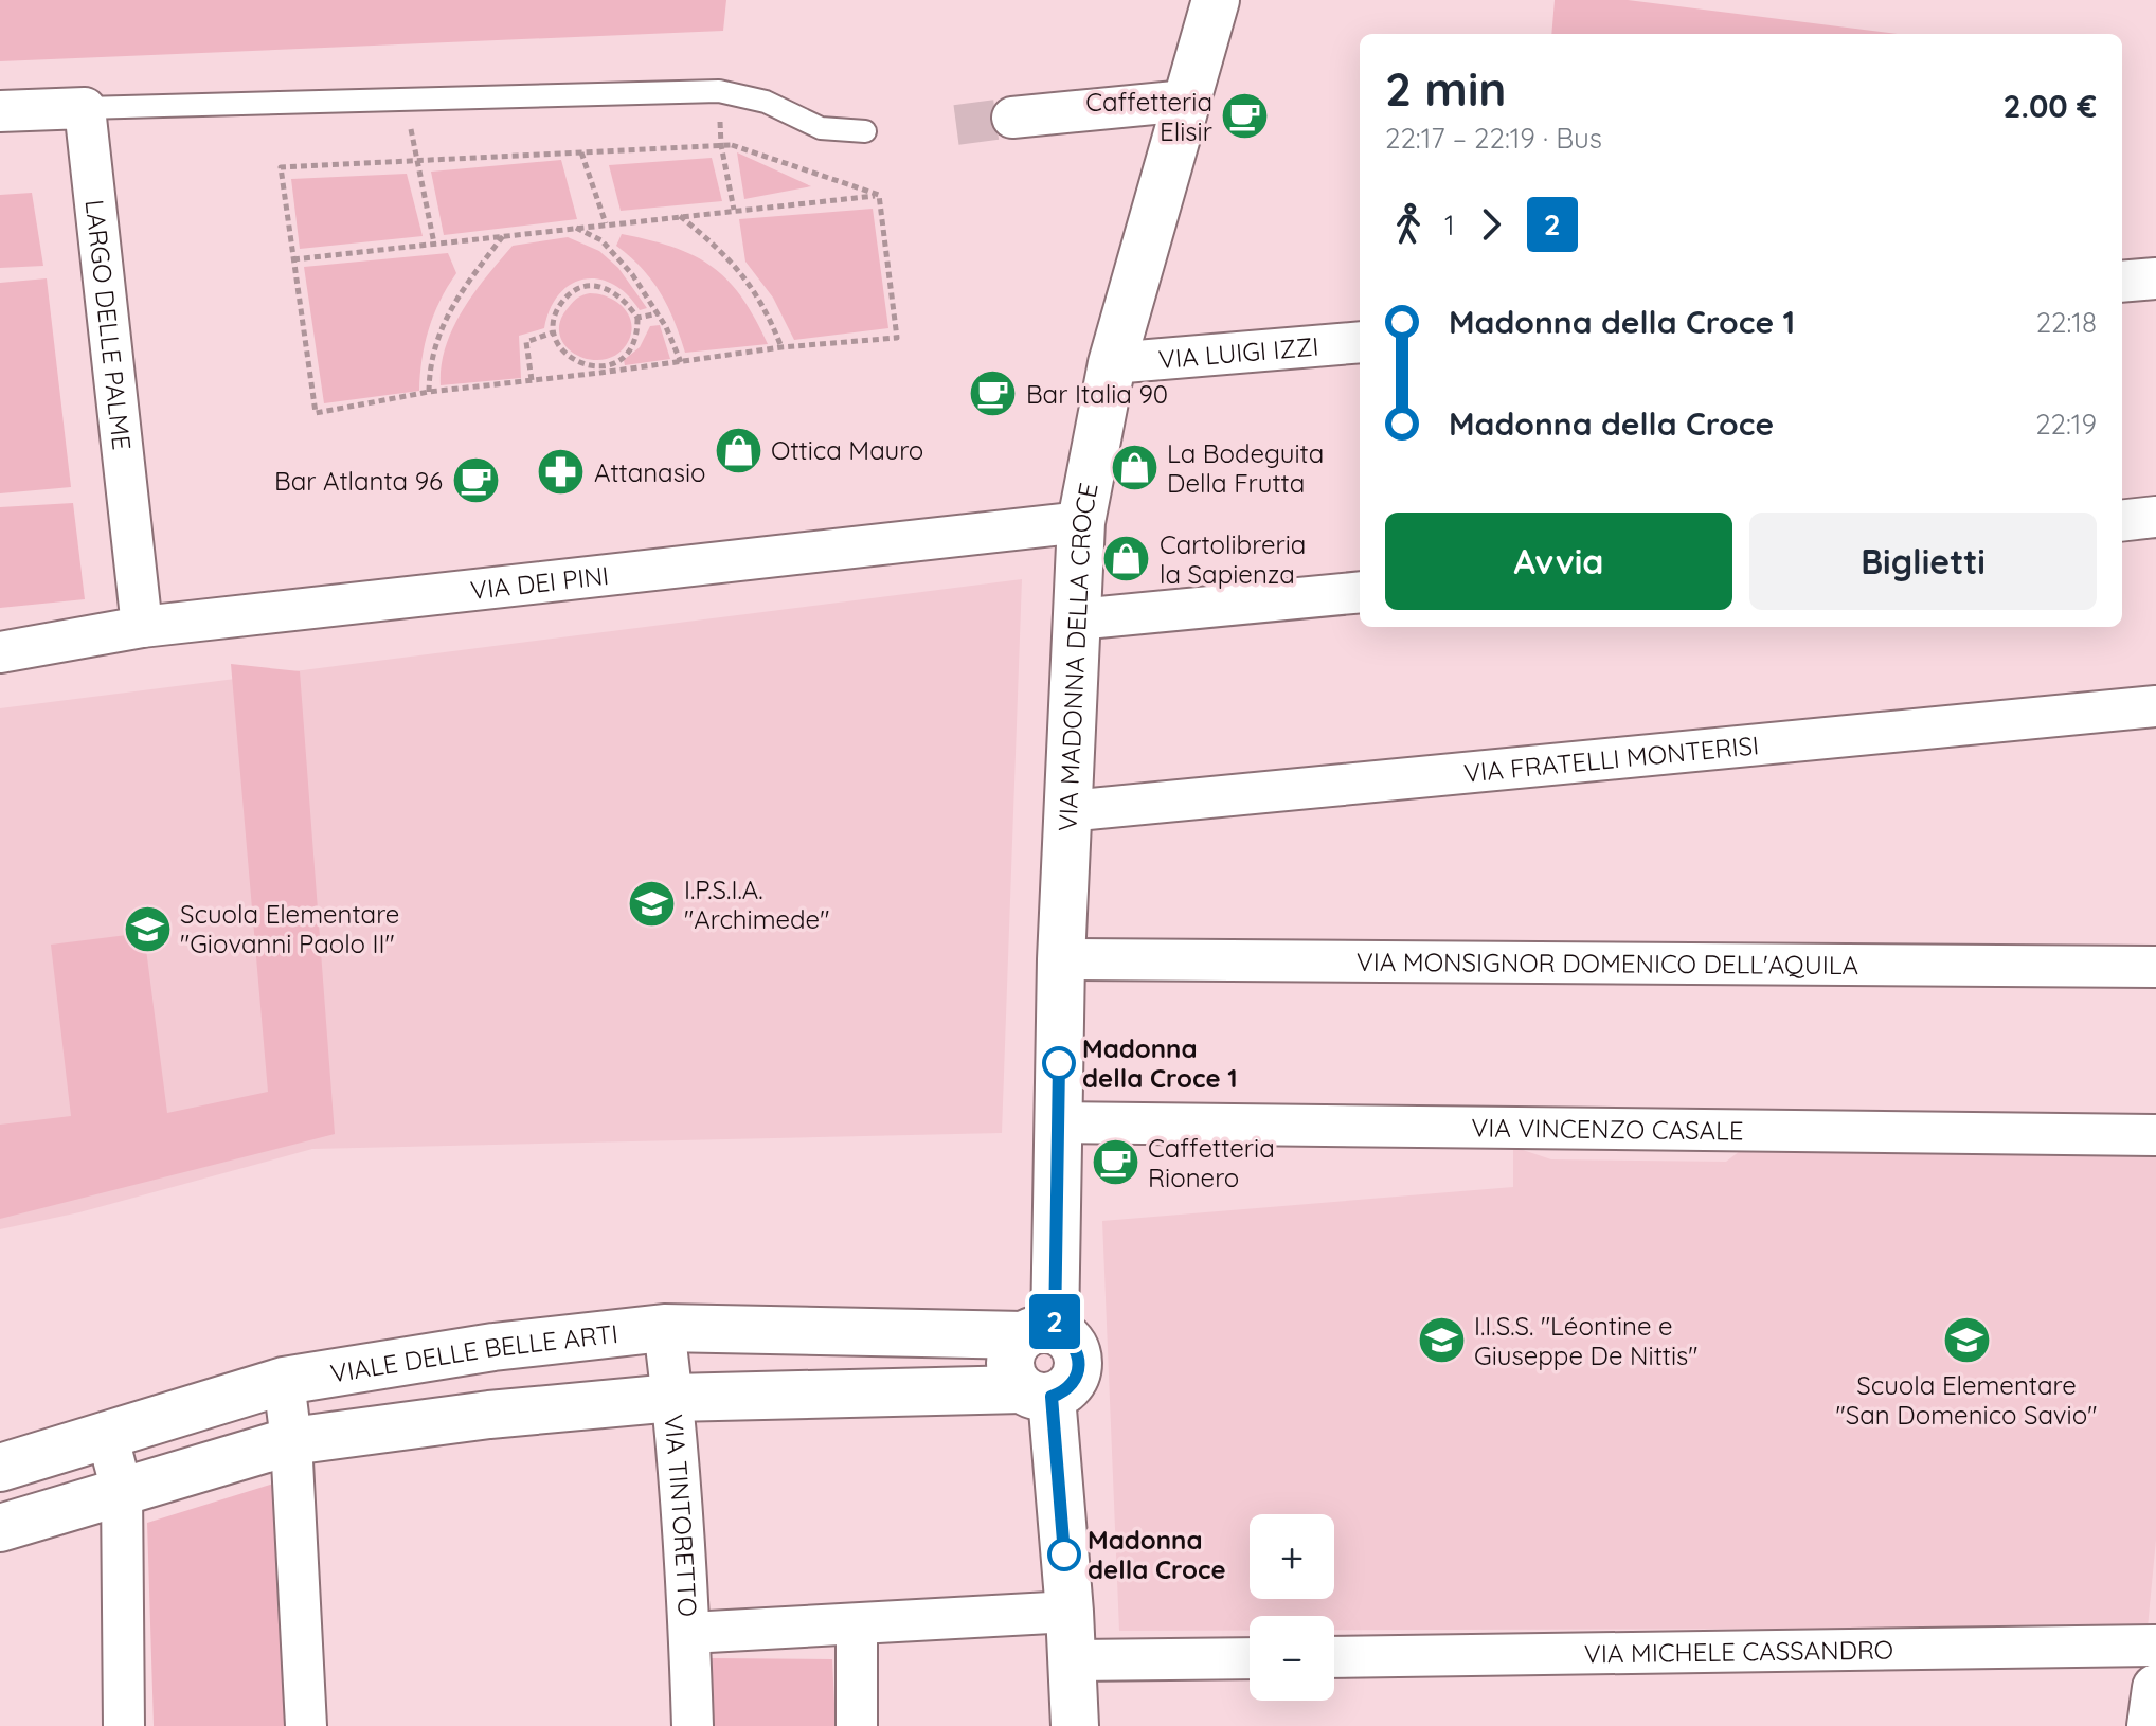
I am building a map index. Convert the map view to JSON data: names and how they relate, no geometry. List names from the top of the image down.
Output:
{
  "streets": {
    "street": [
      "LARGO DELLE PALME",
      "VIA LUIGI IZZI",
      "VIA DEI PINI",
      "VIA MADONNA DELLA CROCE",
      "VIA FRATELLI MONTERISI",
      "VIA MONSIGNOR DOMENICO DELL'AQUILA",
      "VIA VINCENZO CASALE",
      "VIALE DELLE BELLE ARTI",
      "VIA TINTORETTO",
      "VIA MICHELE CASSANDRO"
    ]
  },
  "crossings": [
    ["LARGO DELLE PALME", "VIA DEI PINI"],
    ["VIA LUIGI IZZI", "VIA MADONNA DELLA CROCE"],
    ["VIA DEI PINI", "VIA MADONNA DELLA CROCE"],
    ["VIA MADONNA DELLA CROCE", "VIA FRATELLI MONTERISI"],
    ["VIA MADONNA DELLA CROCE", "VIA MONSIGNOR DOMENICO DELL'AQUILA"],
    ["VIA MADONNA DELLA CROCE", "VIA VINCENZO CASALE"],
    ["VIA MADONNA DELLA CROCE", "VIALE DELLE BELLE ARTI"],
    ["VIA MADONNA DELLA CROCE", "VIA TINTORETTO"]
  ],
  "places": {
    "cafe": [
      "Caffetteria Elisir",
      "Bar Italia 90",
      "Bar Atlanta 96",
      "Caffetteria Rionero"
    ],
    "shop": ["Ottica Mauro", "La Bodeguita Della Frutta", "Cartolibreria la Sapienza"],
    "pharmacy": ["Attanasio"],
    "school or university": [
      "I.P.S.I.A. \"Archimede\"",
      "Scuola Elementare \"Giovanni Paolo II\"",
      "I.I.S.S. \"Léontine e Giuseppe De Nittis\"",
      "Scuola Elementare \"San Domenico Savio\""
    ],
    "other": ["Madonna della Croce 1", "Madonna della Croce"]
  },
  "lines": ["bus line 2"],
  "page": {
    "on_map": "2",
    "heading": ["2 min", "22:17 – 22:19 · Bus", "2.00 €"],
    "legs": ["1", "2"],
    "list": [
      {
        "name": "Madonna della Croce 1",
        "value": "22:18"
      },
      {
        "name": "Madonna della Croce",
        "value": "22:19"
      }
    ],
    "buttons": ["Avvia", "Biglietti"],
    "map_buttons": ["+", "−"]
  }
}
